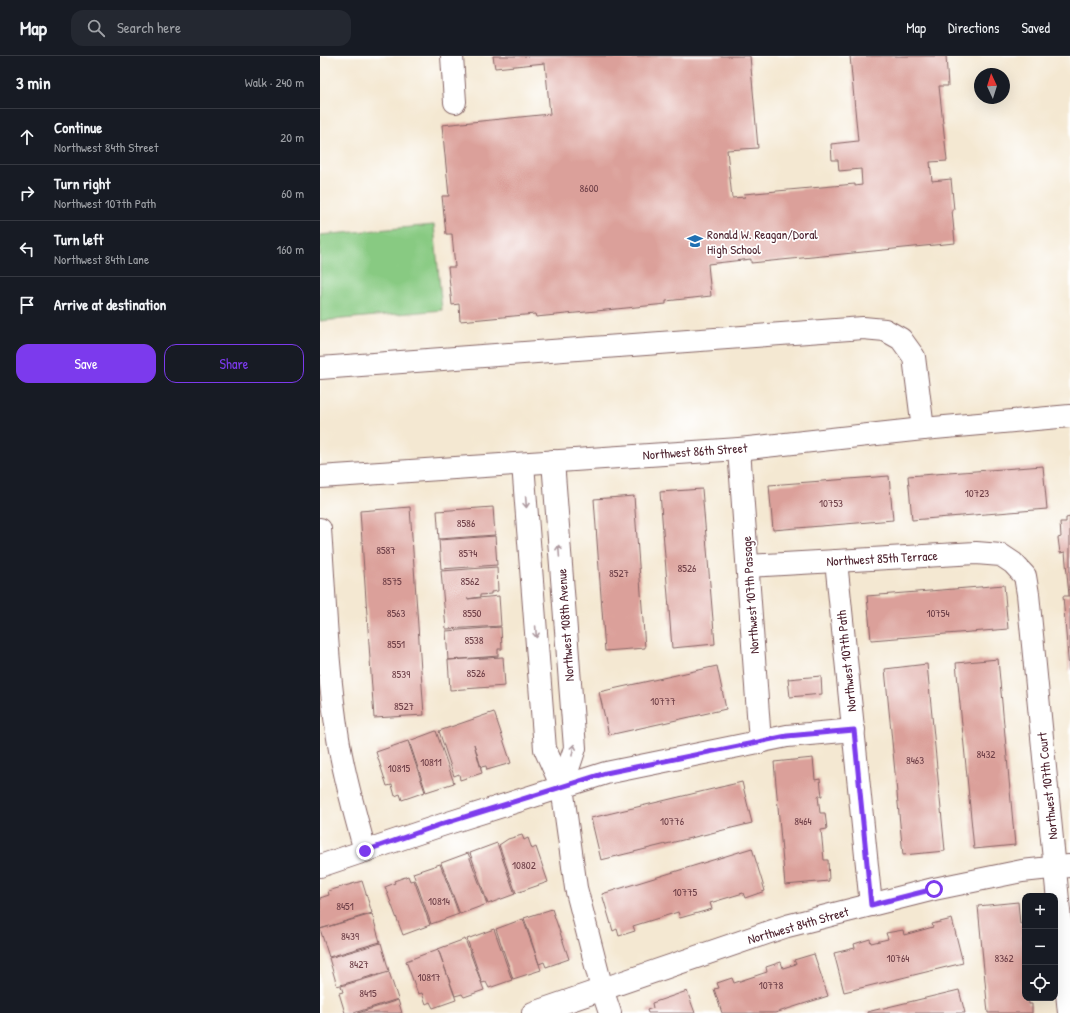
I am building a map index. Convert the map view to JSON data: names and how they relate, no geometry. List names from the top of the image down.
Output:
{
  "streets": {
    "street": [
      "Northwest 86th Street",
      "Northwest 85th Terrace",
      "Northwest 107th Passage",
      "Northwest 108th Avenue",
      "Northwest 107th Path",
      "Northwest 107th Court",
      "Northwest 84th Street"
    ]
  },
  "crossings": [
    ["Northwest 86th Street", "Northwest 107th Passage"],
    ["Northwest 86th Street", "Northwest 108th Avenue"],
    ["Northwest 85th Terrace", "Northwest 107th Passage"],
    ["Northwest 85th Terrace", "Northwest 107th Path"],
    ["Northwest 85th Terrace", "Northwest 107th Court"],
    ["Northwest 108th Avenue", "Northwest 84th Street"],
    ["Northwest 107th Path", "Northwest 84th Street"],
    ["Northwest 107th Court", "Northwest 84th Street"]
  ],
  "places": {
    "school or university": ["Ronald W. Reagan/Doral High School"]
  },
  "house_numbers": [
    "8600",
    "10723",
    "10753",
    "8586",
    "8587",
    "8574",
    "8526",
    "8527",
    "8575",
    "8562",
    "8563",
    "8550",
    "10754",
    "8538",
    "8551",
    "8526",
    "8539",
    "10777",
    "8527",
    "8432",
    "8463",
    "10811",
    "10815",
    "10776",
    "8464",
    "10802",
    "10775",
    "10814",
    "8451",
    "8439",
    "10764",
    "8362",
    "8427",
    "10817",
    "10778",
    "8415"
  ],
  "north": "top",
  "page": {
    "header": "Map",
    "search": "Search here",
    "nav": ["Map", "Directions", "Saved"],
    "heading": ["3 min", "Walk · 240 m"],
    "list": [
      ["Continue", "Northwest 84th Street", "20 m"],
      ["Turn right", "Northwest 107th Path", "60 m"],
      ["Turn left", "Northwest 84th Lane", "160 m"],
      "Arrive at destination"
    ],
    "buttons": ["Save", "Share"],
    "map_buttons": ["+", "−"]
  }
}
